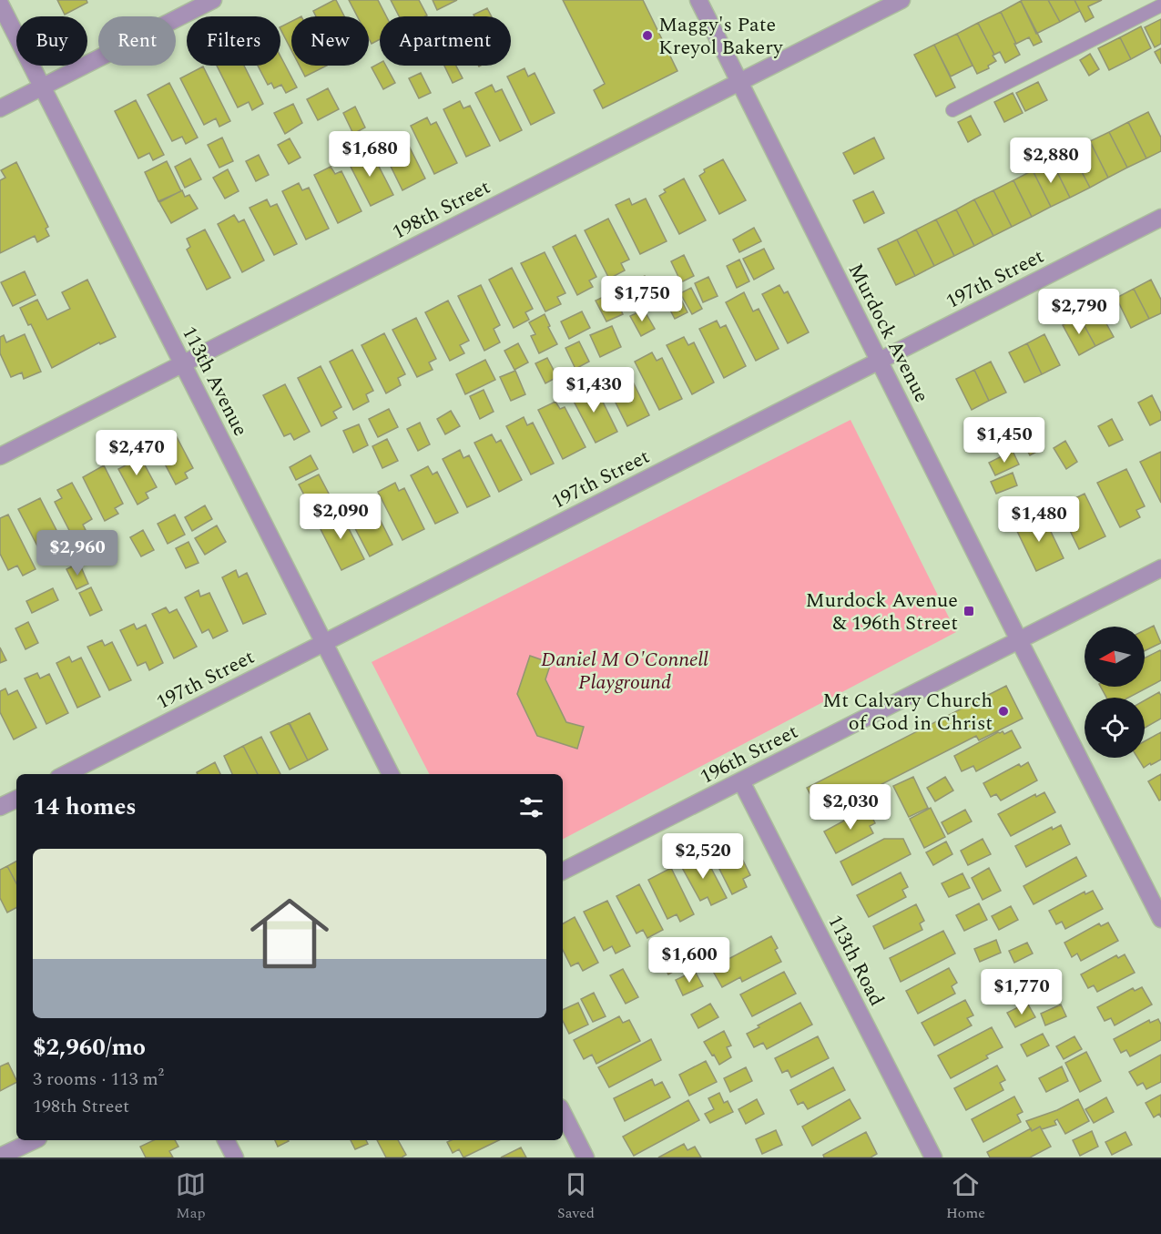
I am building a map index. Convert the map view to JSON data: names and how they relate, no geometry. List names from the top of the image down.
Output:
{
  "streets": {
    "street": [
      "198th Street",
      "197th Street",
      "Murdock Avenue",
      "113th Avenue",
      "196th Street",
      "113th Road"
    ]
  },
  "crossings": [
    ["198th Street", "Murdock Avenue"],
    ["198th Street", "113th Avenue"],
    ["197th Street", "Murdock Avenue"],
    ["197th Street", "113th Avenue"],
    ["Murdock Avenue", "196th Street"],
    ["196th Street", "113th Road"]
  ],
  "parks": ["Daniel M O'Connell Playground"],
  "places": {
    "other": ["Maggy's Pate Kreyol Bakery", "Mt Calvary Church of God in Christ"],
    "transit": ["Murdock Avenue & 196th Street"]
  },
  "north": "left",
  "page": {
    "chip": [
      "Buy",
      "Rent",
      "Filters",
      "New",
      "Apartment"
    ],
    "price": [
      "$1,680",
      "$2,880",
      "$1,750",
      "$2,790",
      "$1,430",
      "$1,450",
      "$2,470",
      "$2,090",
      "$1,480",
      "$2,960",
      "$2,030",
      "$2,520",
      "$1,600",
      "$1,770"
    ],
    "heading": "14 homes",
    "list": [
      {
        "name": "$2,960/mo",
        "note": "3 rooms · 113 m² · 198th Street"
      }
    ],
    "tabs": ["Map", "Saved", "Home"]
  }
}
